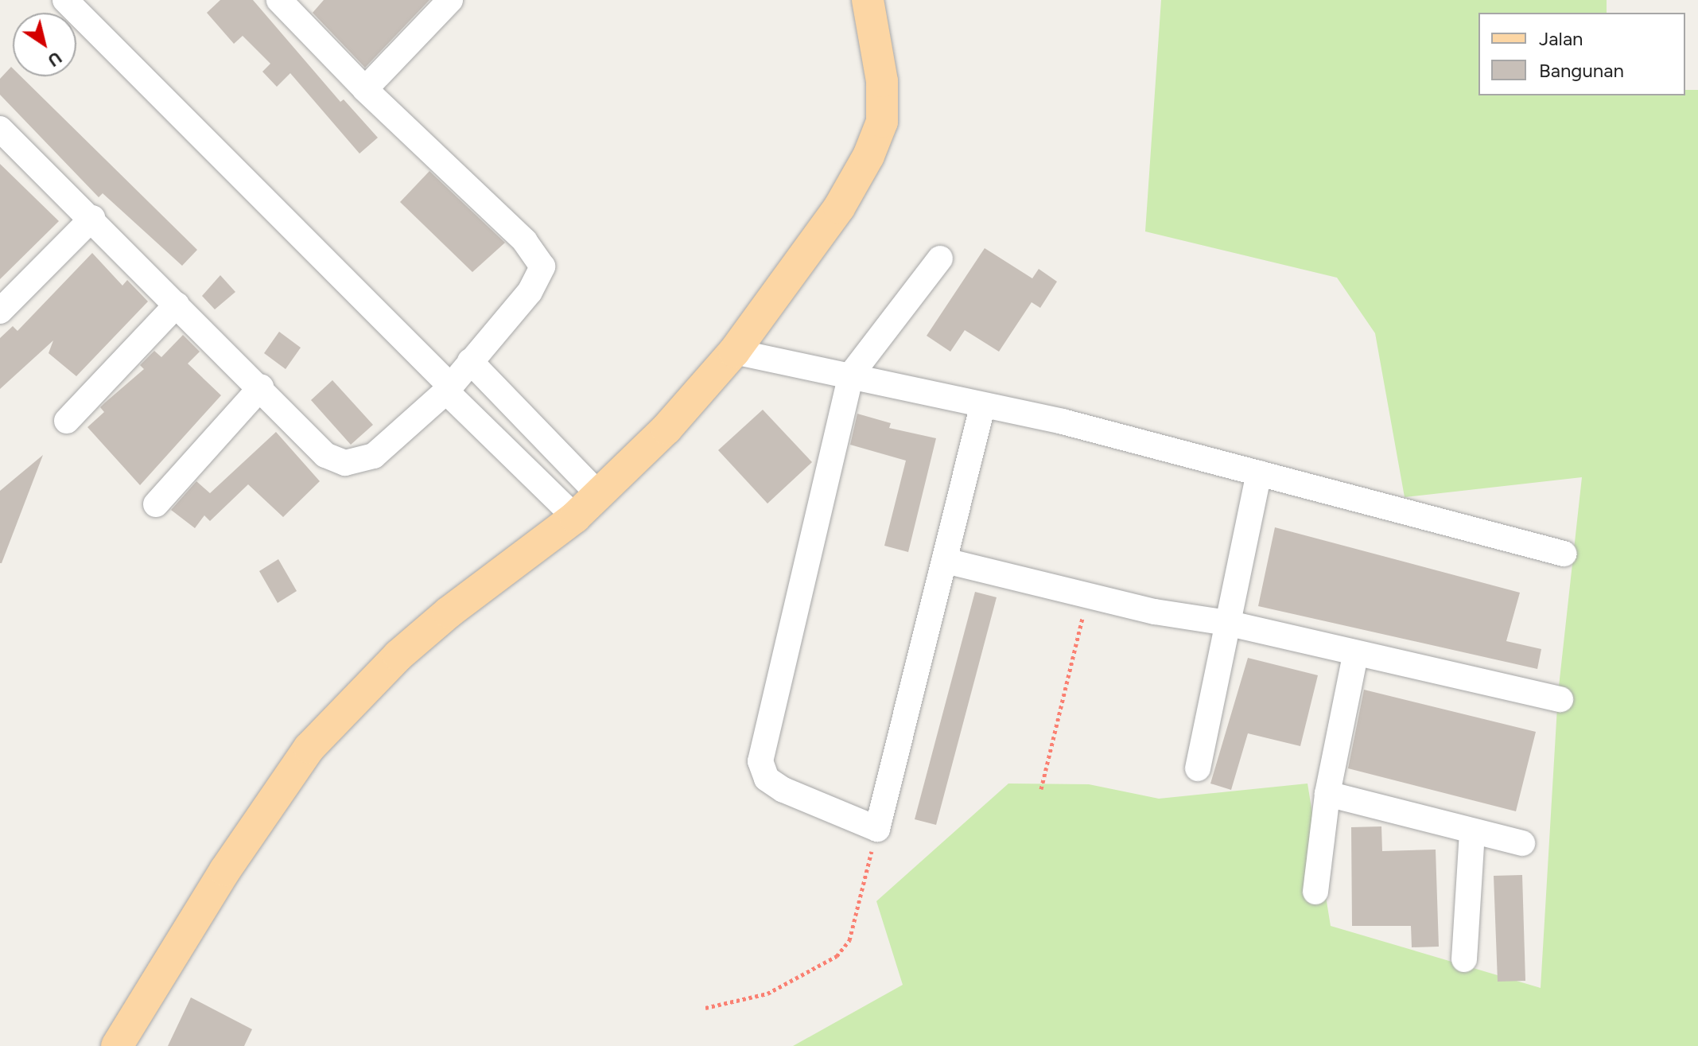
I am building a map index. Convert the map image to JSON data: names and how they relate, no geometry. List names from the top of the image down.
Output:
{
  "legend": ["Jalan", "Bangunan"],
  "north": "bottom right"
}
